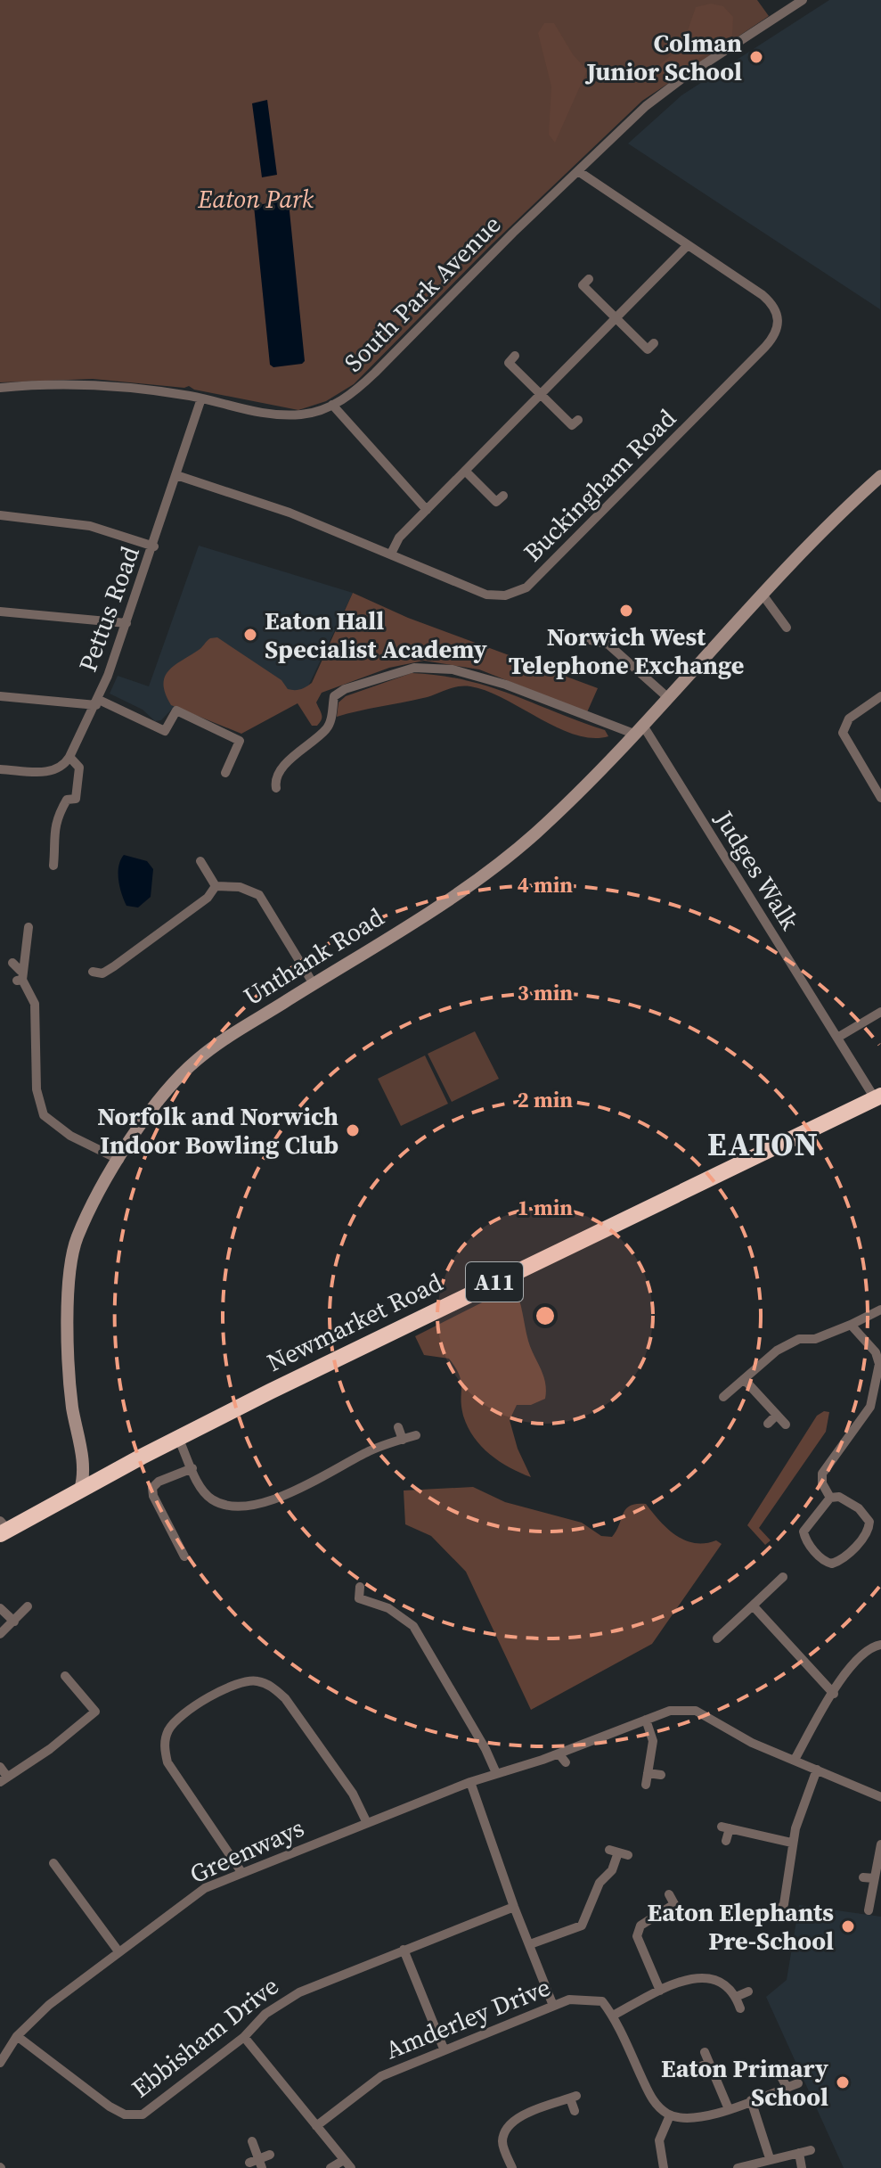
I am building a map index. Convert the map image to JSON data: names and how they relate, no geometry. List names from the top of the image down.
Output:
{
  "streets": {
    "highway": ["A11", "Newmarket Road"],
    "street": [
      "South Park Avenue",
      "Buckingham Road",
      "Pettus Road",
      "Judges Walk",
      "Unthank Road",
      "Greenways",
      "Amderley Drive",
      "Ebbisham Drive"
    ]
  },
  "crossings": [
    ["South Park Avenue", "Buckingham Road"],
    ["South Park Avenue", "Pettus Road"],
    ["Buckingham Road", "Pettus Road"],
    ["Judges Walk", "Unthank Road"],
    ["Judges Walk", "Newmarket Road"],
    ["Unthank Road", "Newmarket Road"],
    ["Greenways", "Ebbisham Drive"]
  ],
  "districts": ["EATON"],
  "parks": ["Eaton Park"],
  "places": [
    "Colman Junior School",
    "Norwich West Telephone Exchange",
    "Eaton Hall Specialist Academy",
    "Norfolk and Norwich Indoor Bowling Club",
    "Eaton Elephants Pre-School",
    "Eaton Primary School"
  ],
  "rings": [
    "4 min",
    "3 min",
    "2 min",
    "1 min"
  ]
}
